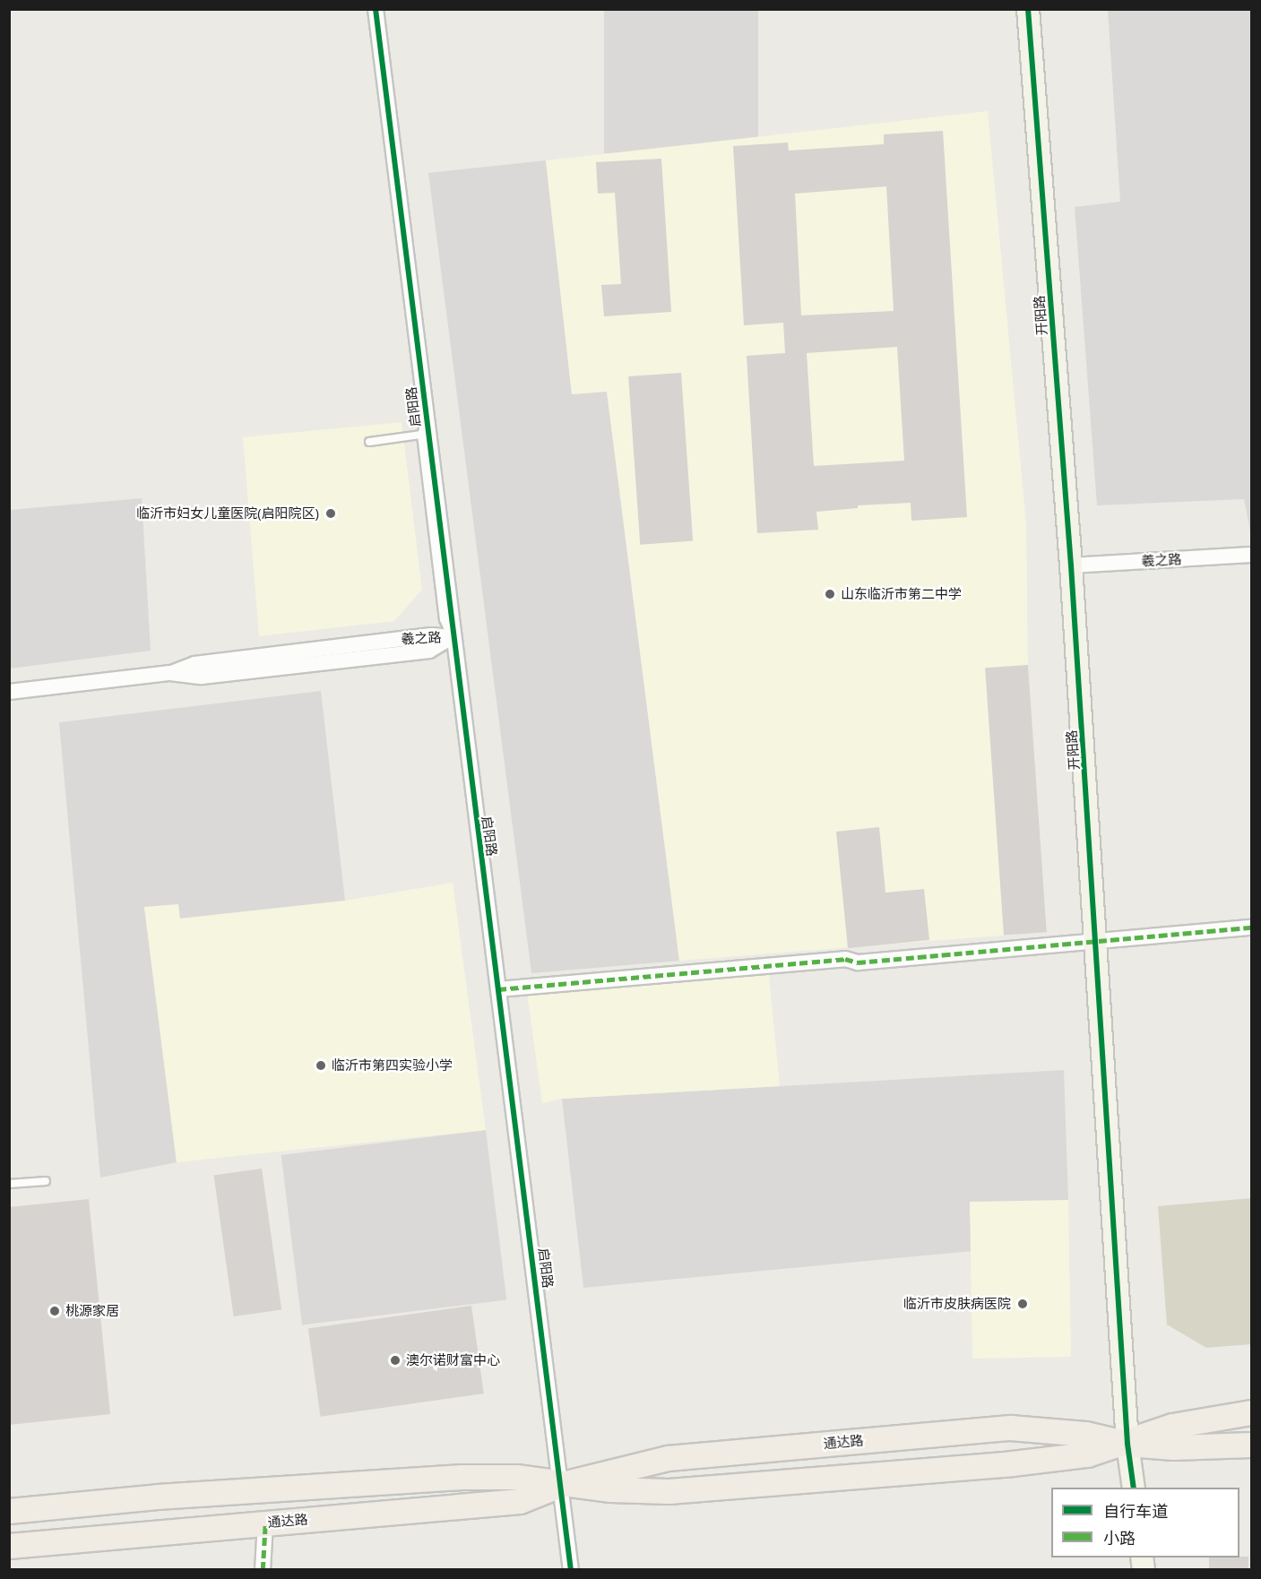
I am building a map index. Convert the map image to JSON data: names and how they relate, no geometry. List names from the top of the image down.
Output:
{
  "streets": {
    "main road": ["通达路"],
    "street": ["开阳路", "启阳路", "羲之路"]
  },
  "crossings": [
    ["开阳路", "羲之路"],
    ["开阳路", "通达路"],
    ["启阳路", "羲之路"],
    ["启阳路", "通达路"]
  ],
  "places": [
    "临沂市妇女儿童医院(启阳院区)",
    "山东临沂市第二中学",
    "临沂市第四实验小学",
    "临沂市皮肤病医院",
    "桃源家居",
    "澳尔诺财富中心"
  ],
  "legend": ["自行车道", "小路"]
}
